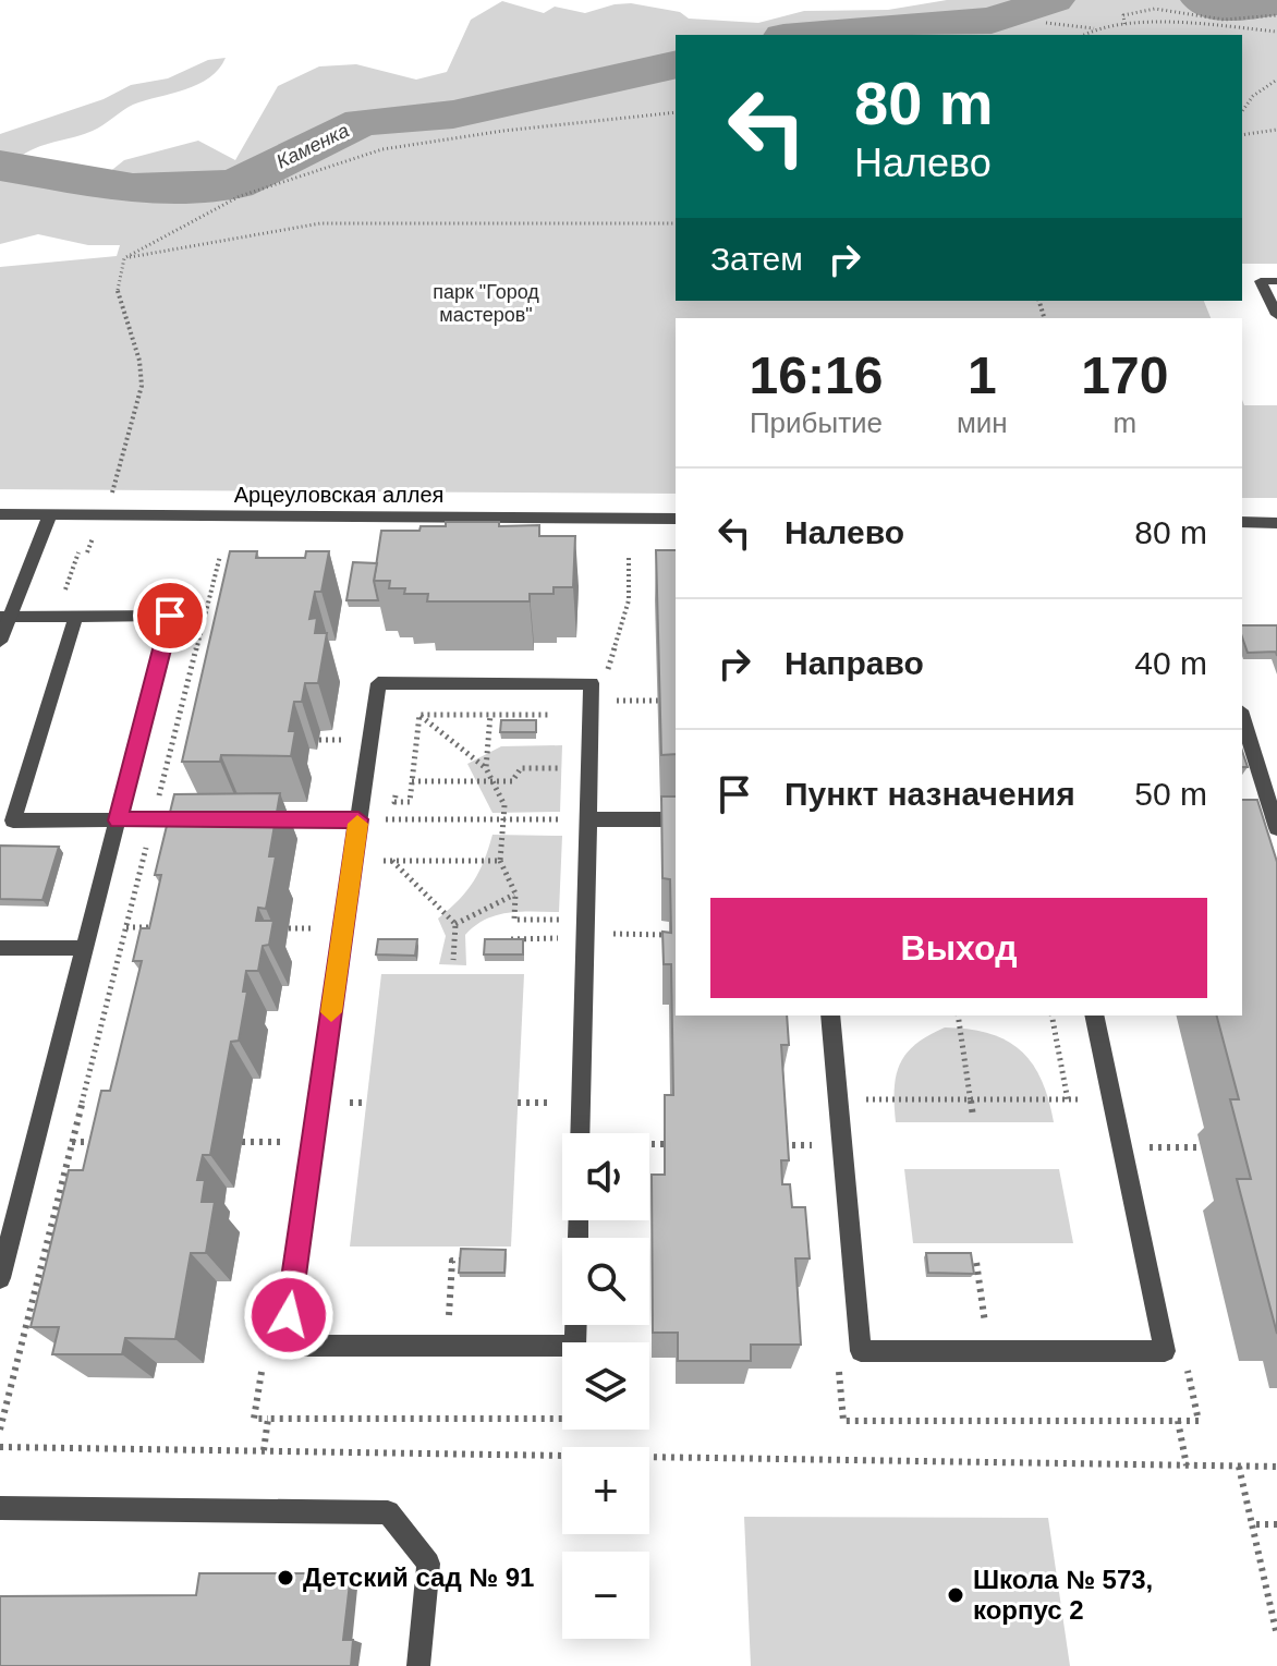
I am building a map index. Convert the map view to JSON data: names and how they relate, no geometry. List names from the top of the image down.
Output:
{
  "streets": {
    "street": ["Арцеуловская аллея"]
  },
  "water": ["Каменка"],
  "parks": ["парк \"Город мастеров\""],
  "places": ["Детский сад № 91", "Школа № 573, корпус 2"],
  "page": {
    "turn": ["80 m", "Налево"],
    "then": "Затем",
    "eta": [
      "16:16",
      "Прибытие",
      "1",
      "мин",
      "170",
      "m"
    ],
    "list": [
      {
        "name": "Налево",
        "value": "80 m"
      },
      {
        "name": "Направо",
        "value": "40 m"
      },
      {
        "name": "Пункт назначения",
        "value": "50 m"
      }
    ],
    "buttons": "Выход",
    "map_buttons": ["+", "−"]
  }
}
